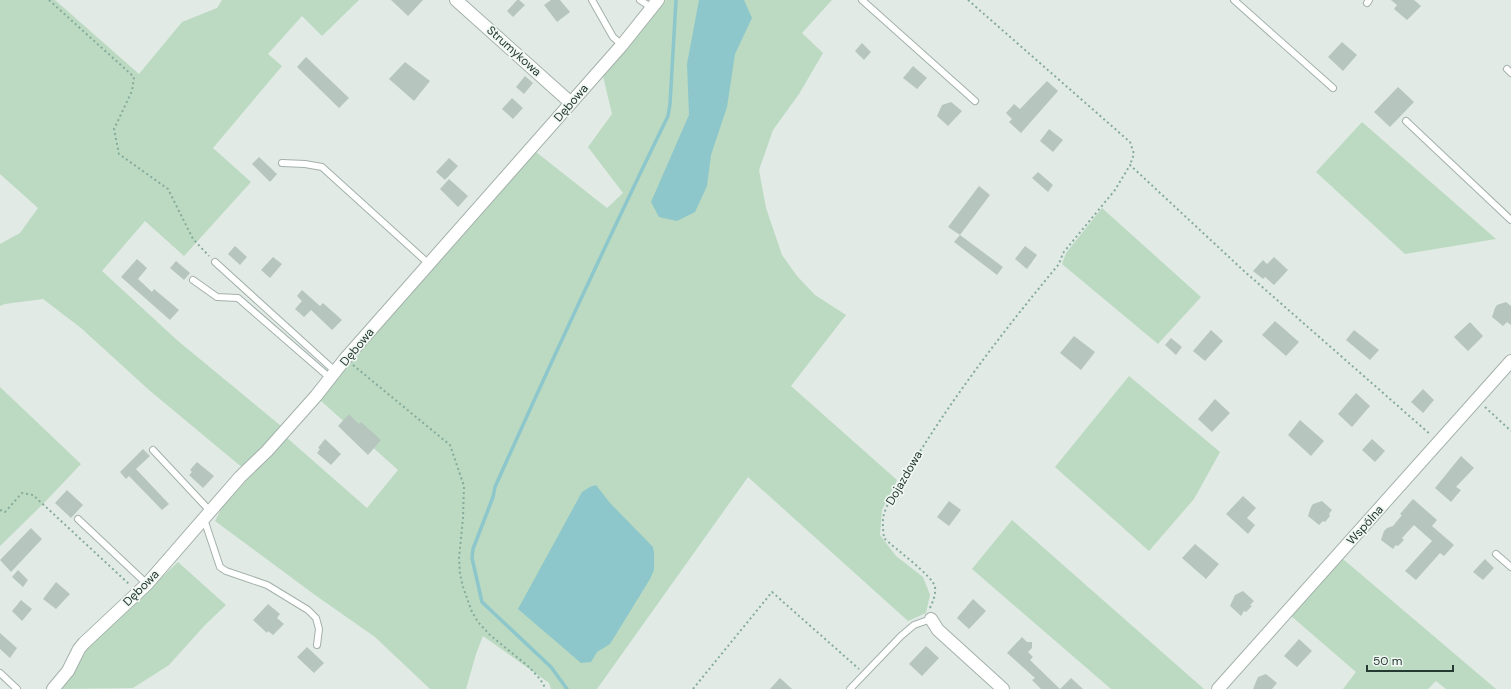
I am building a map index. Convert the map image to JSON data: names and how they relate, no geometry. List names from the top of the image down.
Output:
{
  "streets": {
    "street": ["Strumykowa", "Dębowa", "Wspólna"],
    "path": ["Dojazdowa"]
  },
  "crossings": [
    ["Strumykowa", "Dębowa"]
  ],
  "scale_bar": "50 m"
}
